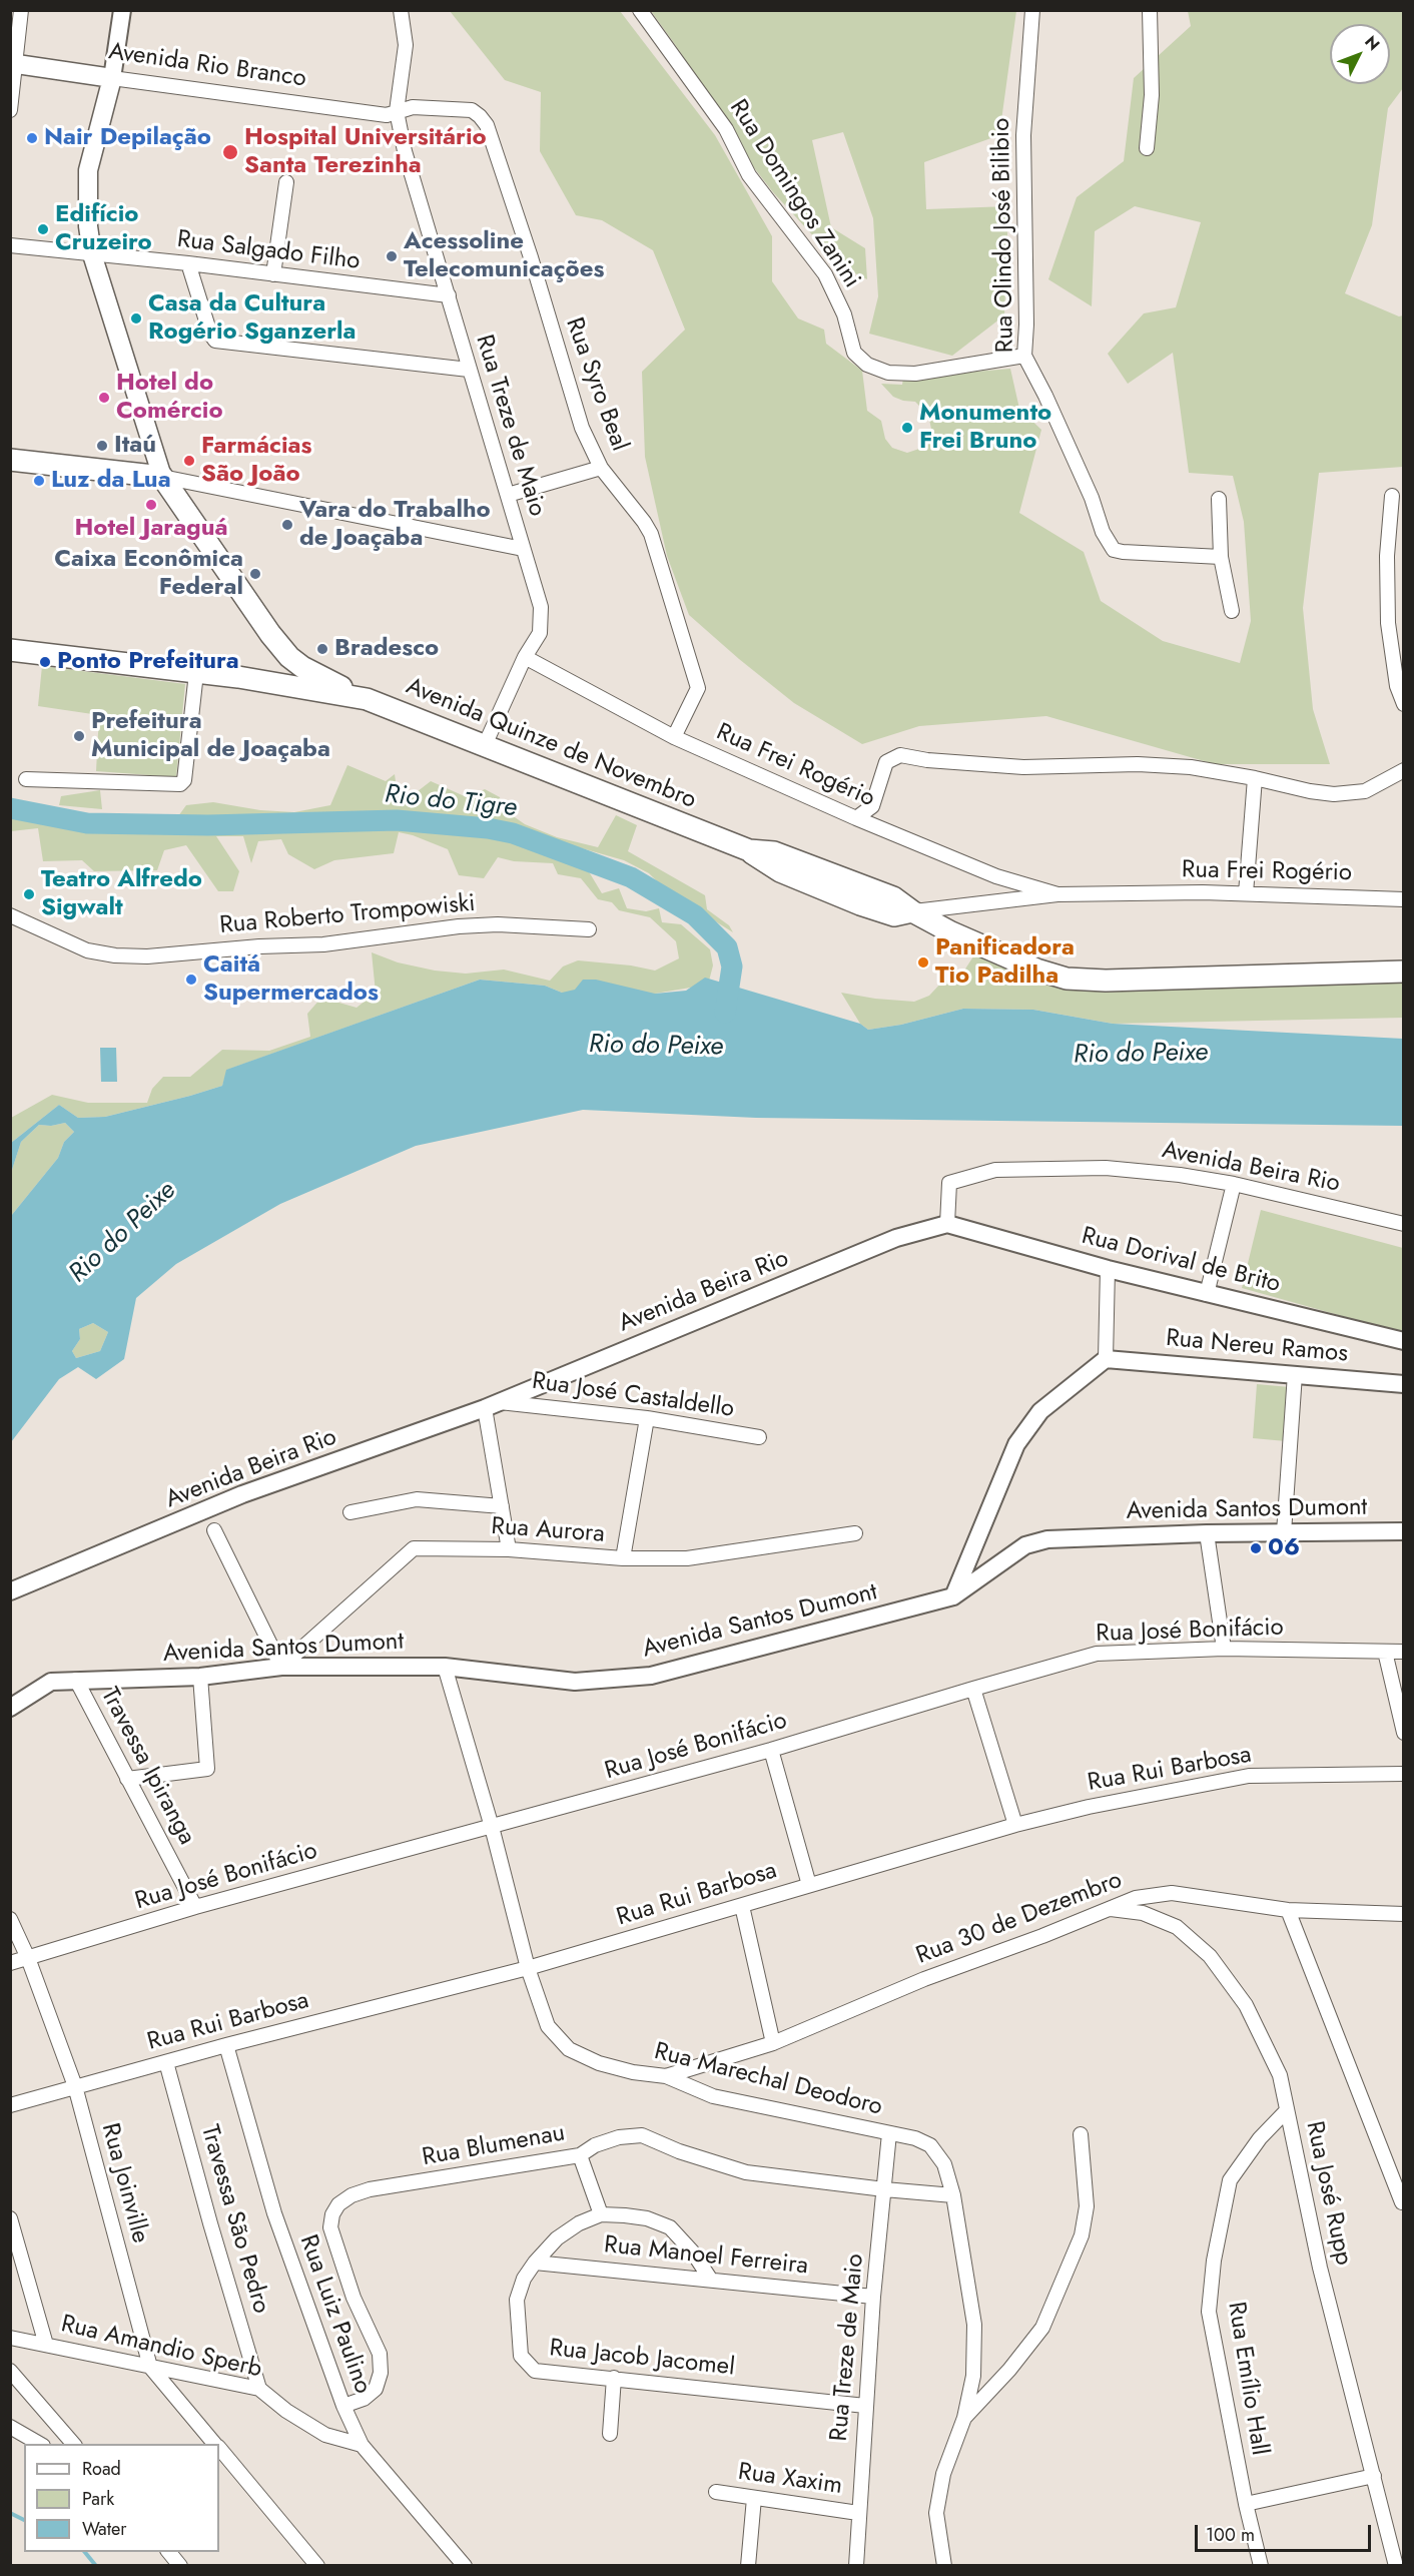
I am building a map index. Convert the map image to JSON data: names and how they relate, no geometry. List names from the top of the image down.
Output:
{
  "streets": {
    "main road": ["Avenida Rio Branco", "Avenida Quinze de Novembro"],
    "street": [
      "Rua Domingos Zanini",
      "Rua Olindo José Bilibio",
      "Rua Salgado Filho",
      "Rua Syro Beal",
      "Rua Treze de Maio",
      "Rua Frei Rogério",
      "Rua Roberto Trompowiski",
      "Avenida Beira Rio",
      "Rua Dorival de Brito",
      "Rua Nereu Ramos",
      "Rua José Castaldello",
      "Avenida Santos Dumont",
      "Rua Aurora",
      "Rua José Bonifácio",
      "Travessa Ipiranga",
      "Rua Rui Barbosa",
      "Rua 30 de Dezembro",
      "Rua Marechal Deodoro",
      "Rua Blumenau",
      "Rua Joinville",
      "Rua José Rupp",
      "Travessa São Pedro",
      "Rua Manoel Ferreira",
      "Rua Luiz Paulino",
      "Rua Amandio Sperb",
      "Rua Jacob Jacomel",
      "Rua Emílio Hall",
      "Rua Xaxim"
    ]
  },
  "crossings": [
    ["Avenida Rio Branco", "Rua Syro Beal"],
    ["Avenida Rio Branco", "Rua Treze de Maio"],
    ["Rua Domingos Zanini", "Rua Olindo José Bilibio"],
    ["Rua Salgado Filho", "Rua Treze de Maio"],
    ["Rua Syro Beal", "Rua Treze de Maio"],
    ["Rua Syro Beal", "Rua Frei Rogério"],
    ["Rua Treze de Maio", "Avenida Quinze de Novembro"],
    ["Rua Treze de Maio", "Rua Frei Rogério"],
    ["Rua Treze de Maio", "Rua Marechal Deodoro"],
    ["Rua Treze de Maio", "Rua Blumenau"],
    ["Rua Treze de Maio", "Rua Manoel Ferreira"],
    ["Rua Treze de Maio", "Rua Jacob Jacomel"],
    ["Rua Treze de Maio", "Rua Xaxim"],
    ["Avenida Quinze de Novembro", "Rua Frei Rogério"],
    ["Avenida Beira Rio", "Rua Dorival de Brito"],
    ["Avenida Beira Rio", "Rua José Castaldello"],
    ["Avenida Santos Dumont", "Rua Aurora"],
    ["Avenida Santos Dumont", "Travessa Ipiranga"],
    ["Avenida Santos Dumont", "Rua Marechal Deodoro"],
    ["Rua José Bonifácio", "Travessa Ipiranga"],
    ["Rua José Bonifácio", "Rua Marechal Deodoro"],
    ["Rua José Bonifácio", "Rua Joinville"],
    ["Rua Rui Barbosa", "Rua Marechal Deodoro"],
    ["Rua Rui Barbosa", "Rua Joinville"],
    ["Rua Rui Barbosa", "Travessa São Pedro"],
    ["Rua Rui Barbosa", "Rua Luiz Paulino"],
    ["Rua 30 de Dezembro", "Rua Marechal Deodoro"],
    ["Rua 30 de Dezembro", "Rua José Rupp"],
    ["Rua Marechal Deodoro", "Rua Blumenau"],
    ["Rua Blumenau", "Rua Luiz Paulino"],
    ["Rua Joinville", "Rua Amandio Sperb"],
    ["Rua José Rupp", "Rua Emílio Hall"],
    ["Travessa São Pedro", "Rua Amandio Sperb"],
    ["Rua Manoel Ferreira", "Rua Jacob Jacomel"],
    ["Rua Luiz Paulino", "Rua Amandio Sperb"]
  ],
  "water": ["Rio do Tigre", "Rio do Peixe"],
  "places": [
    "Nair Depilação",
    "Hospital Universitário Santa Terezinha",
    "Edifício Cruzeiro",
    "Acessoline Telecomunicações",
    "Casa da Cultura Rogério Sganzerla",
    "Hotel do Comércio",
    "Monumento Frei Bruno",
    "Itaú",
    "Farmácias São João",
    "Luz da Lua",
    "Hotel Jaraguá",
    "Vara do Trabalho de Joaçaba",
    "Caixa Econômica Federal",
    "Bradesco",
    "Ponto Prefeitura",
    "Prefeitura Municipal de Joaçaba",
    "Teatro Alfredo Sigwalt",
    "Panificadora Tio Padilha",
    "Caitá Supermercados",
    "06"
  ],
  "legend": ["Road", "Park", "Water"],
  "scale_bar": "100 m",
  "north": "top right"
}
